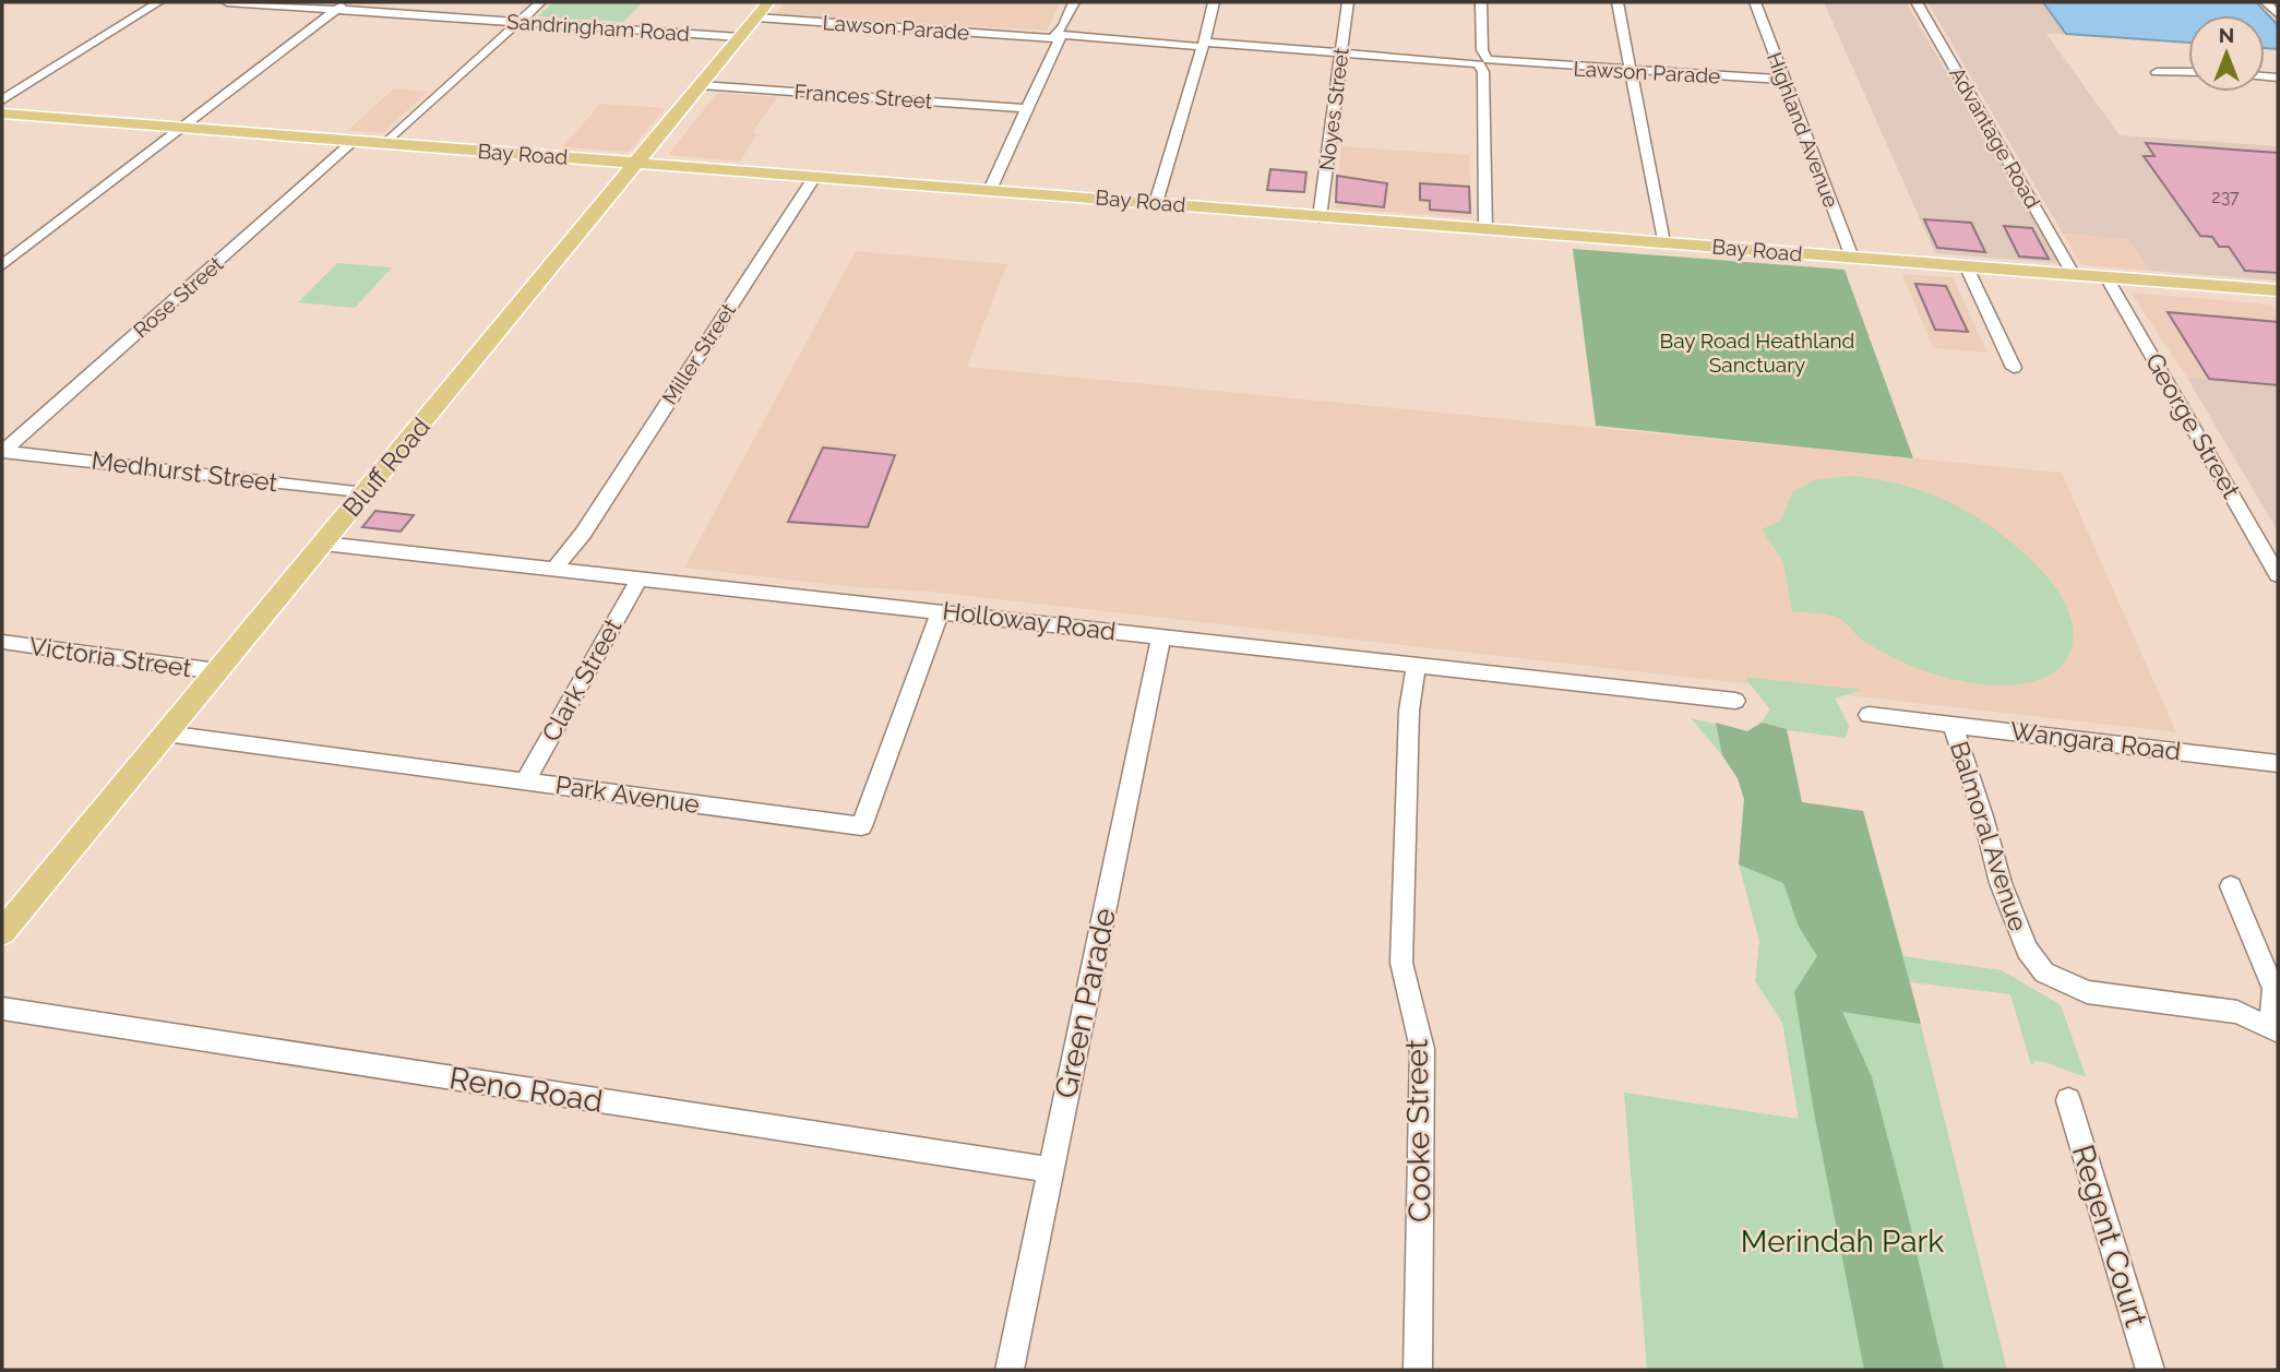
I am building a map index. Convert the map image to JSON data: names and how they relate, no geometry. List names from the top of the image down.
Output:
{
  "streets": {
    "main road": ["Bay Road", "Bluff Road"],
    "street": [
      "Sandringham Road",
      "Lawson Parade",
      "Frances Street",
      "Noyes Street",
      "Highland Avenue",
      "Advantage Road",
      "Rose Street",
      "Miller Street",
      "George Street",
      "Medhurst Street",
      "Holloway Road",
      "Victoria Street",
      "Clark Street",
      "Wangara Road",
      "Park Avenue",
      "Balmoral Avenue",
      "Green Parade",
      "Reno Road",
      "Cooke Street",
      "Regent Court"
    ]
  },
  "crossings": [
    ["Sandringham Road", "Bluff Road"],
    ["Lawson Parade", "Noyes Street"],
    ["Lawson Parade", "Highland Avenue"],
    ["Lawson Parade", "Bluff Road"],
    ["Frances Street", "Bluff Road"],
    ["Noyes Street", "Bay Road"],
    ["Highland Avenue", "Bay Road"],
    ["Advantage Road", "Bay Road"],
    ["Bay Road", "Rose Street"],
    ["Bay Road", "Miller Street"],
    ["Bay Road", "George Street"],
    ["Bay Road", "Bluff Road"],
    ["Rose Street", "Medhurst Street"],
    ["Miller Street", "Holloway Road"],
    ["Bluff Road", "Medhurst Street"],
    ["Bluff Road", "Holloway Road"],
    ["Bluff Road", "Victoria Street"],
    ["Bluff Road", "Park Avenue"],
    ["Holloway Road", "Clark Street"],
    ["Holloway Road", "Park Avenue"],
    ["Holloway Road", "Green Parade"],
    ["Holloway Road", "Cooke Street"],
    ["Clark Street", "Park Avenue"],
    ["Wangara Road", "Balmoral Avenue"],
    ["Green Parade", "Reno Road"]
  ],
  "parks": ["Bay Road Heathland Sanctuary", "Merindah Park"],
  "house_numbers": ["237"],
  "north": "top"
}
